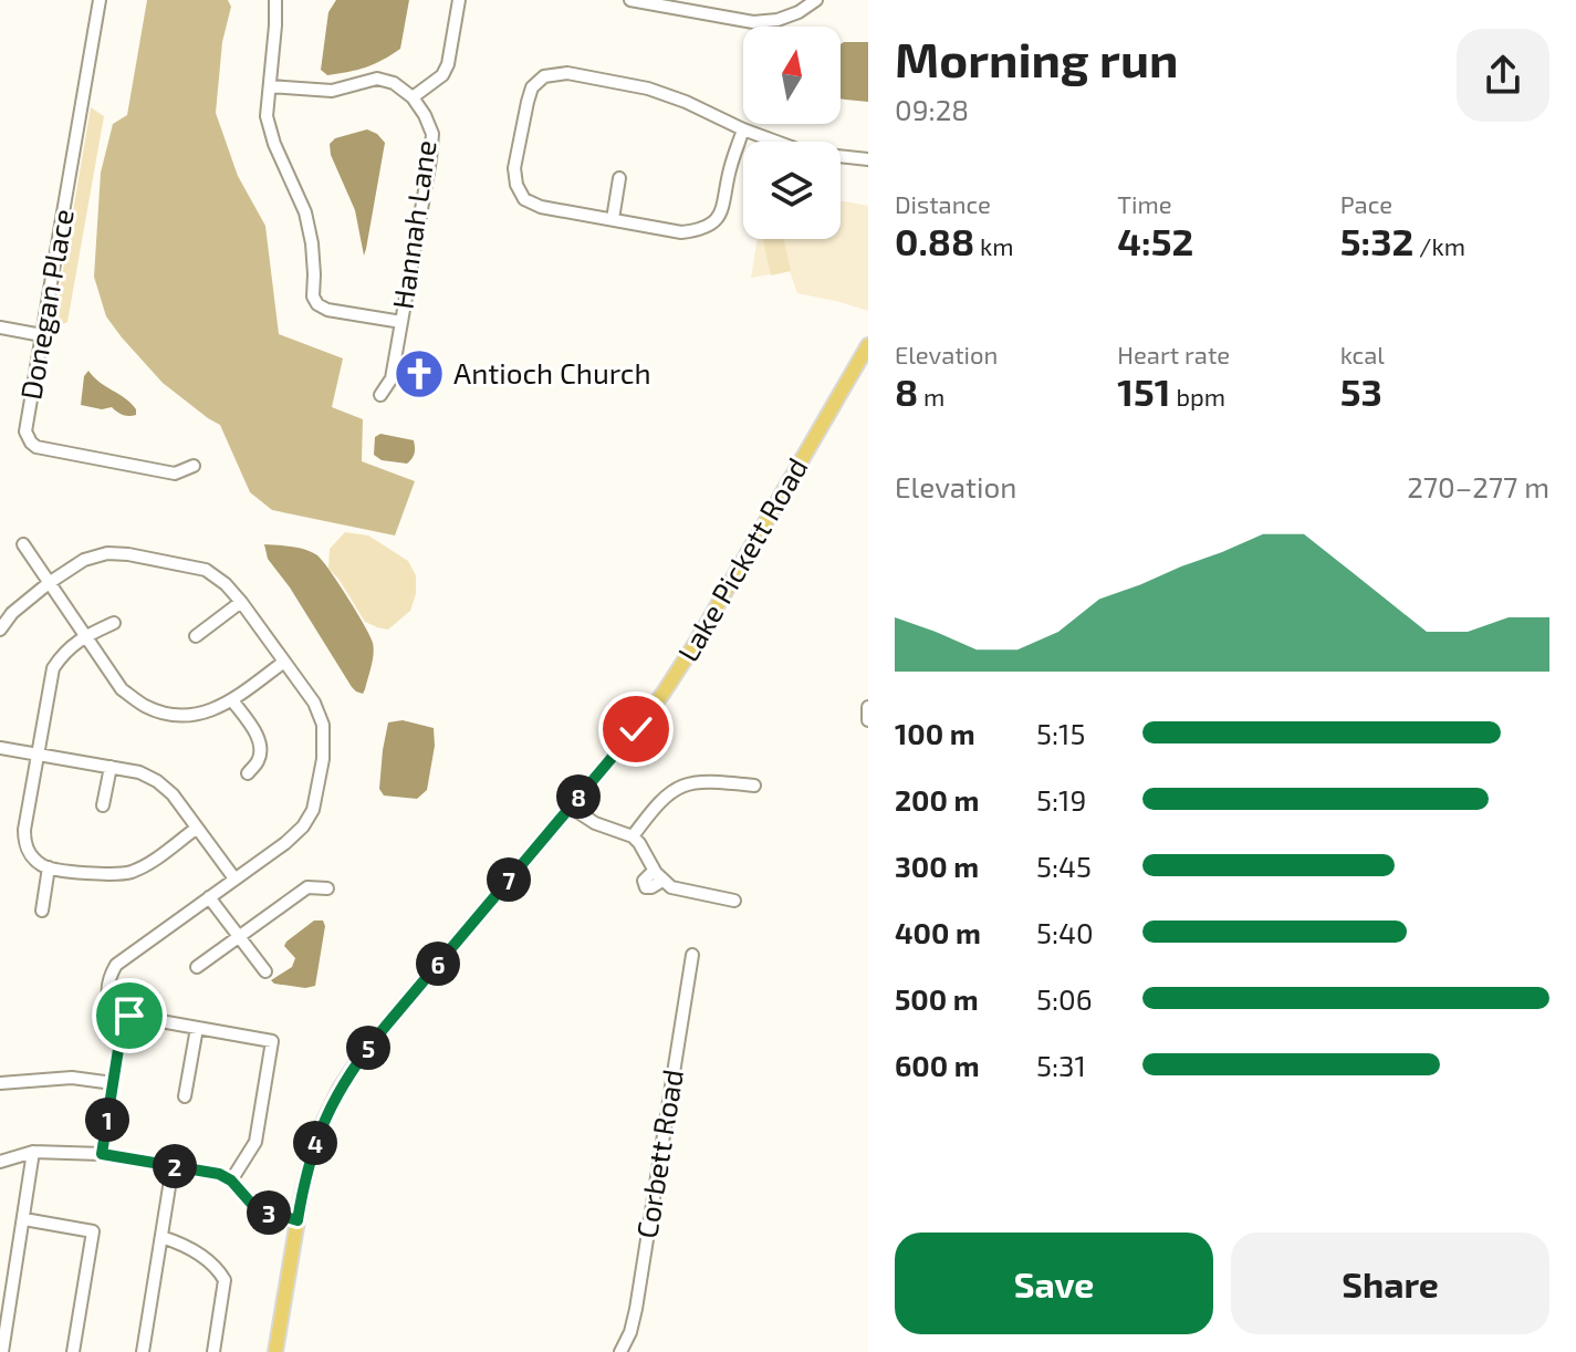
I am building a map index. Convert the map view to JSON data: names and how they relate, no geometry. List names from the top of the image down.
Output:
{
  "streets": {
    "main road": ["Lake Pickett Road"],
    "street": ["Hannah Lane", "Donegan Place", "Corbett Road"]
  },
  "places": {
    "church": ["Antioch Church"]
  },
  "north": "top",
  "page": {
    "heading": ["Morning run", "09:28"],
    "stats": [
      ["Distance", "0.88 km"],
      ["Time", "4:52"],
      ["Pace", "5:32 /km"],
      ["Elevation", "8 m"],
      ["Heart rate", "151 bpm"],
      ["kcal", "53"]
    ],
    "chart": ["Elevation", "270–277 m"],
    "list": [
      {
        "name": "100 m",
        "note": "5:15"
      },
      {
        "name": "200 m",
        "note": "5:19"
      },
      {
        "name": "300 m",
        "note": "5:45"
      },
      {
        "name": "400 m",
        "note": "5:40"
      },
      {
        "name": "500 m",
        "note": "5:06"
      },
      {
        "name": "600 m",
        "note": "5:31"
      }
    ],
    "pins": [
      "8",
      "7",
      "6",
      "5",
      "1",
      "4",
      "2",
      "3"
    ],
    "buttons": ["Save", "Share"]
  }
}
